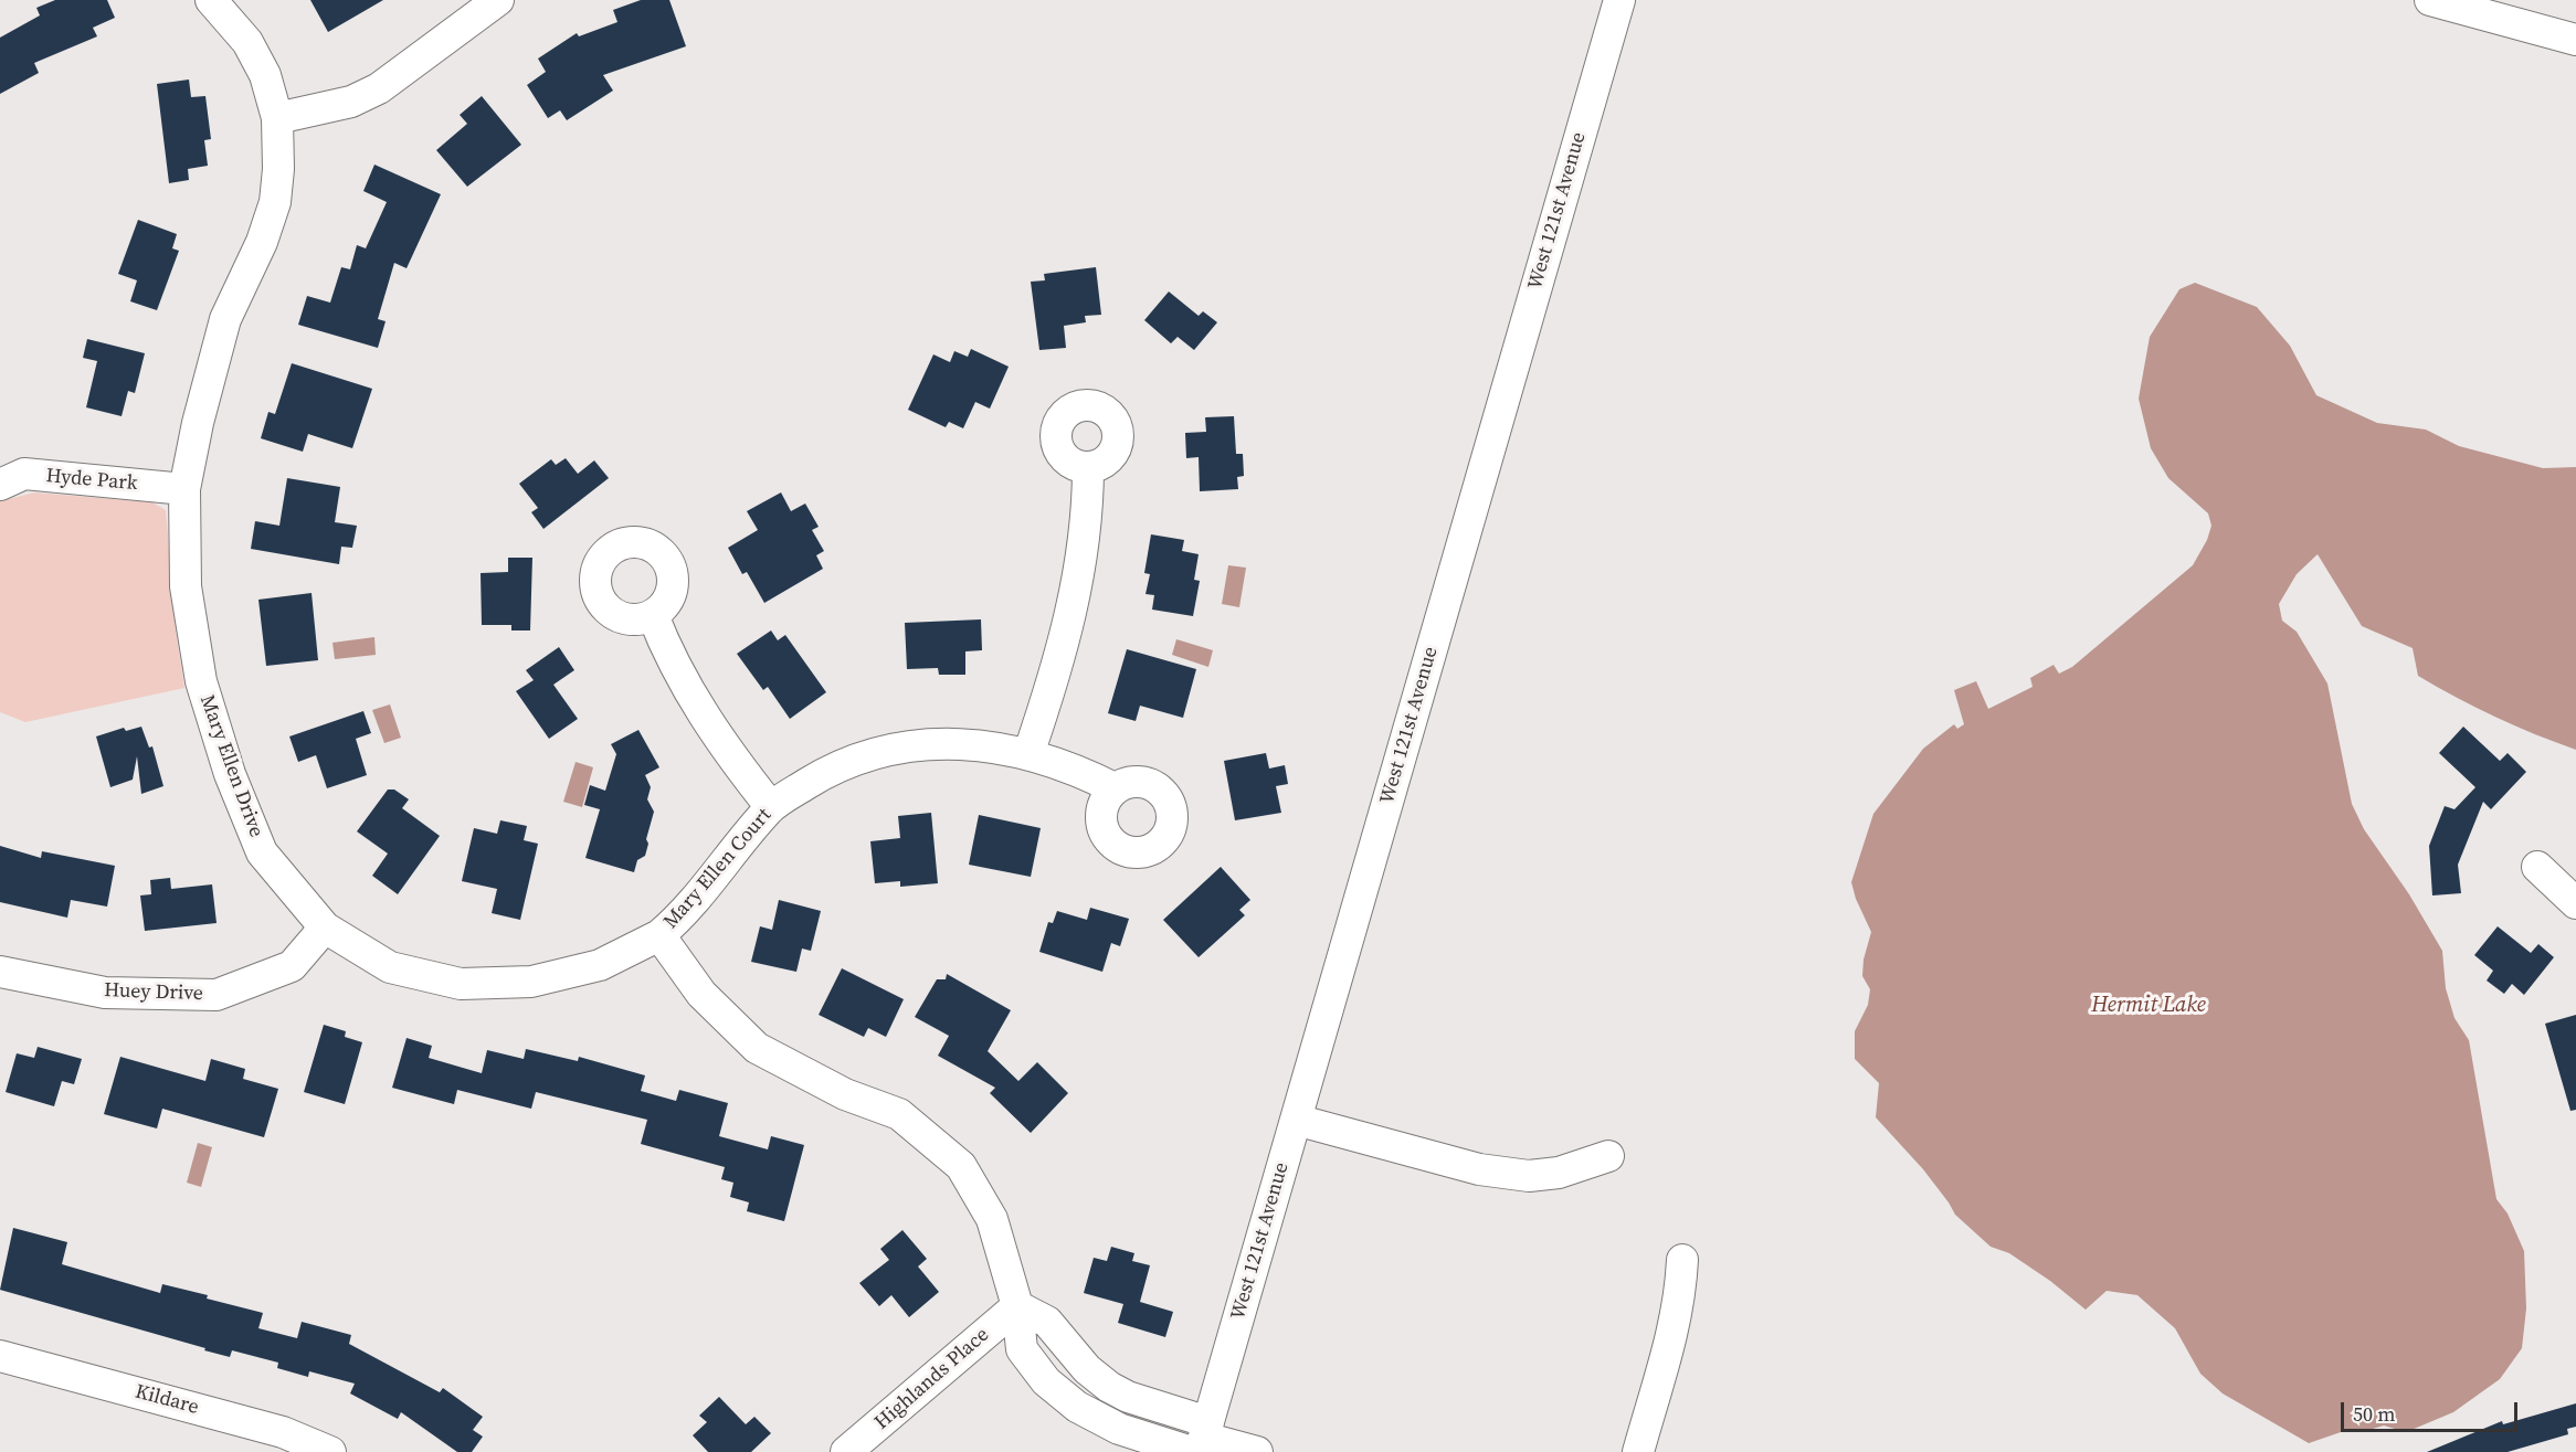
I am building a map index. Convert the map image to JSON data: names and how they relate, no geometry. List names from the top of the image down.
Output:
{
  "streets": {
    "street": [
      "West 121st Avenue",
      "Hyde Park",
      "Mary Ellen Drive",
      "Mary Ellen Court",
      "Huey Drive",
      "Highlands Place",
      "Kildare"
    ]
  },
  "crossings": [
    ["Hyde Park", "Mary Ellen Drive"],
    ["Mary Ellen Drive", "Mary Ellen Court"],
    ["Mary Ellen Drive", "Huey Drive"]
  ],
  "water": ["Hermit Lake"],
  "scale_bar": "50 m"
}
